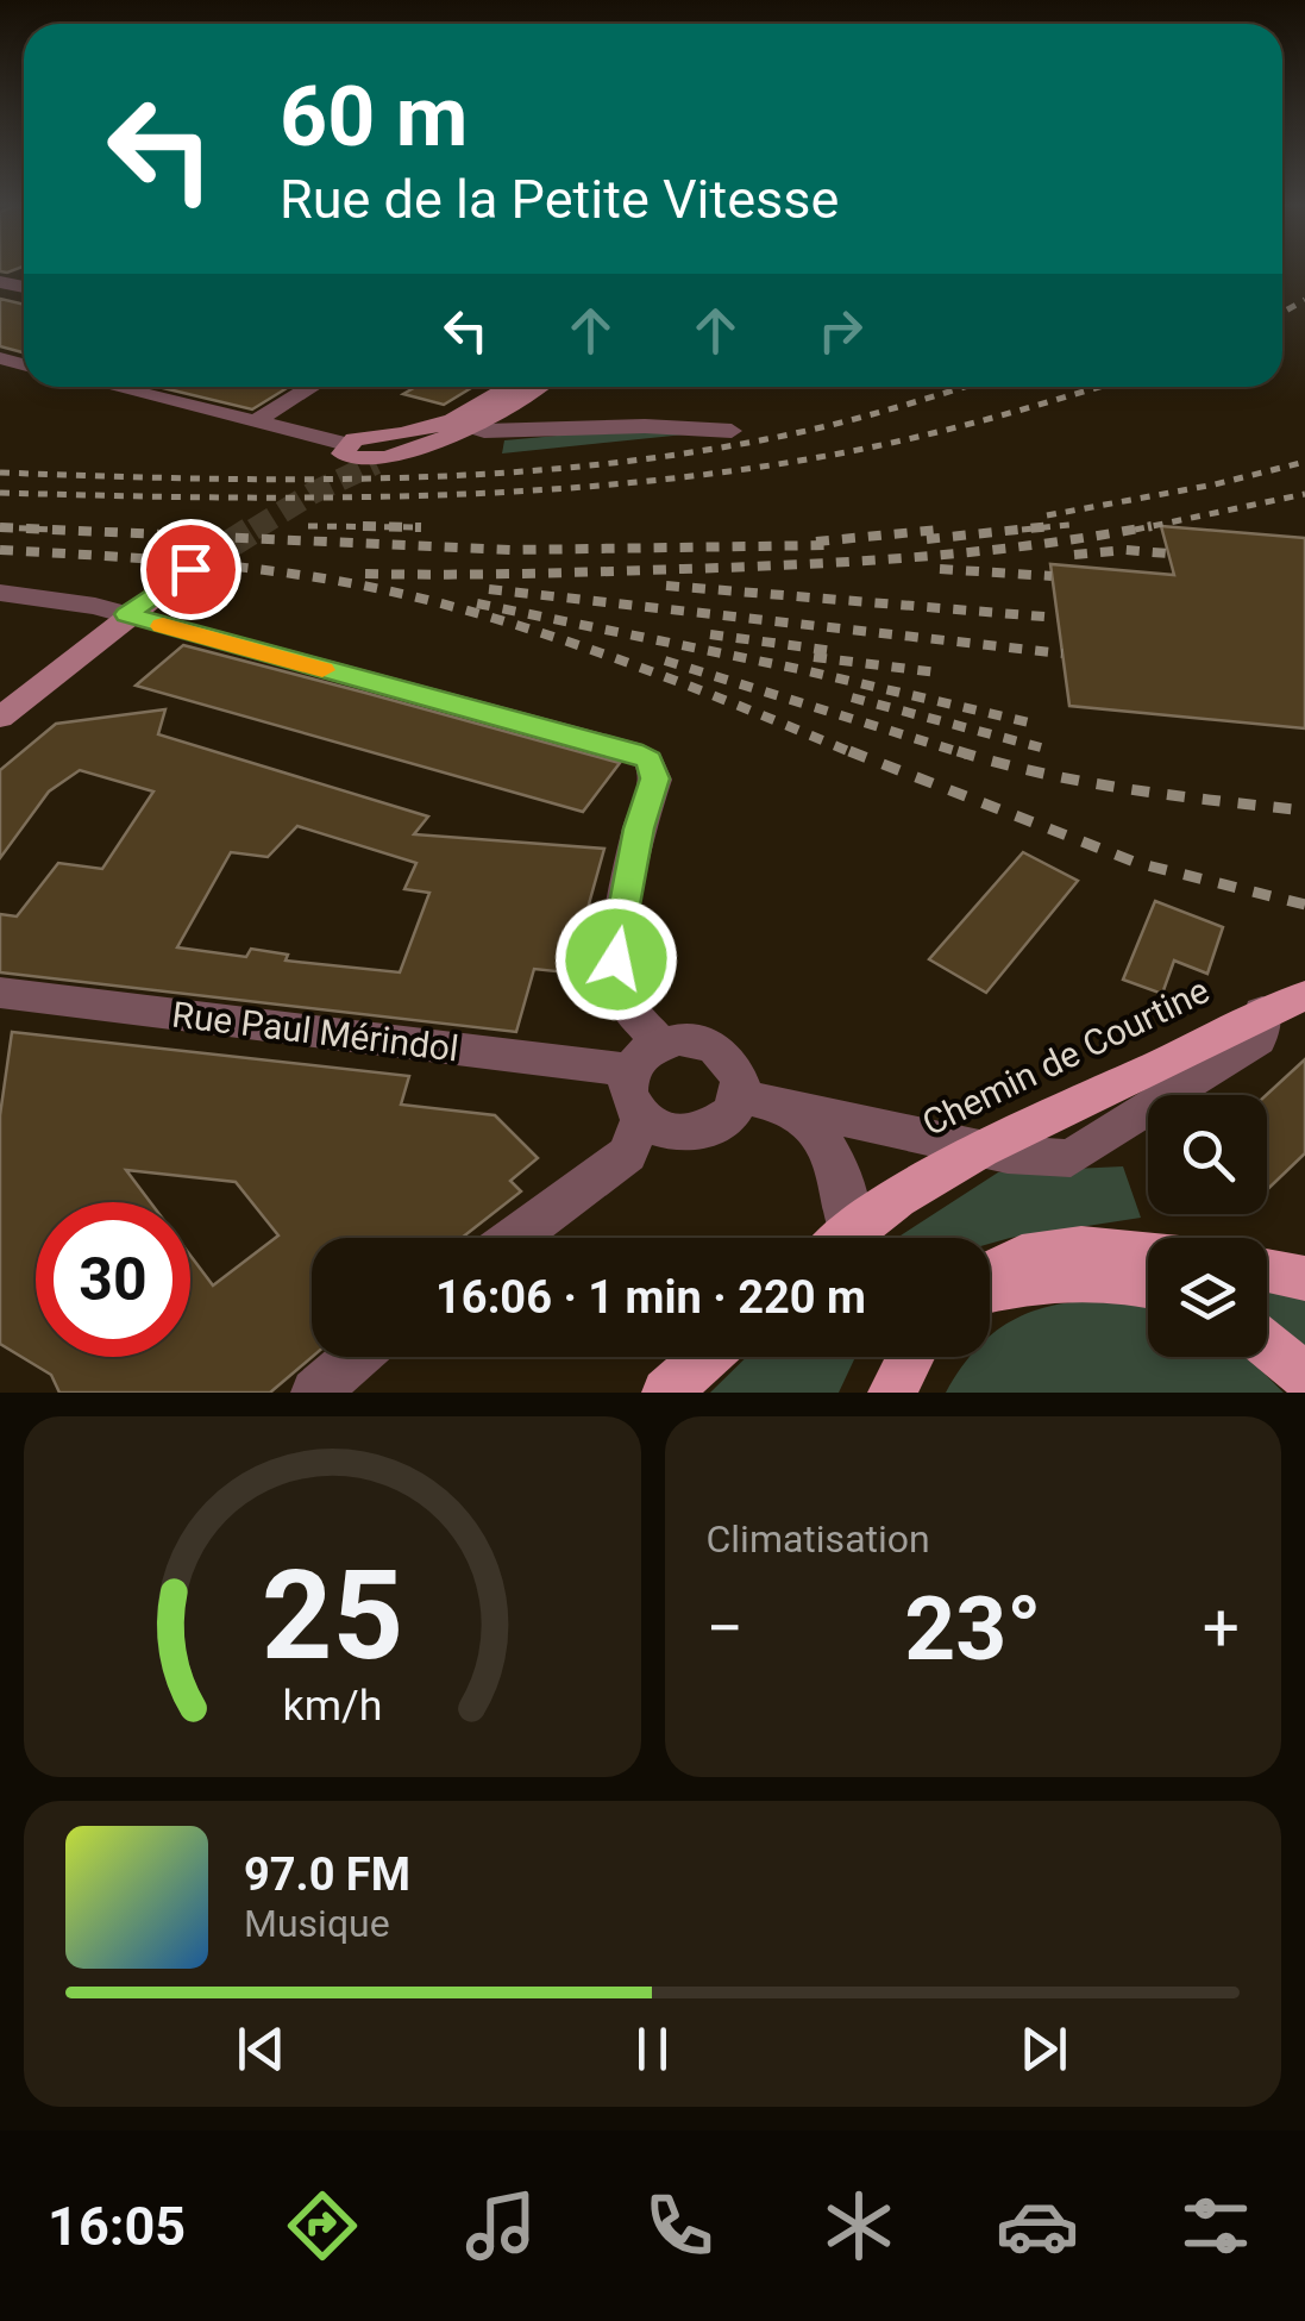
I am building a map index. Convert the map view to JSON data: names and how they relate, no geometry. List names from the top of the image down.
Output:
{
  "streets": {
    "main road": ["Chemin de Courtine"],
    "street": ["Rue Paul Mérindol"]
  },
  "page": {
    "turn": ["60 m", "Rue de la Petite Vitesse"],
    "limit": "30",
    "trip": "16:06 · 1 min · 220 m",
    "tile": "Climatisation",
    "heat": ["−", "23°", "+"],
    "song": ["97.0 FM", "Musique"],
    "tabs": "16:05",
    "gauge": ["25", "km/h"]
  }
}
